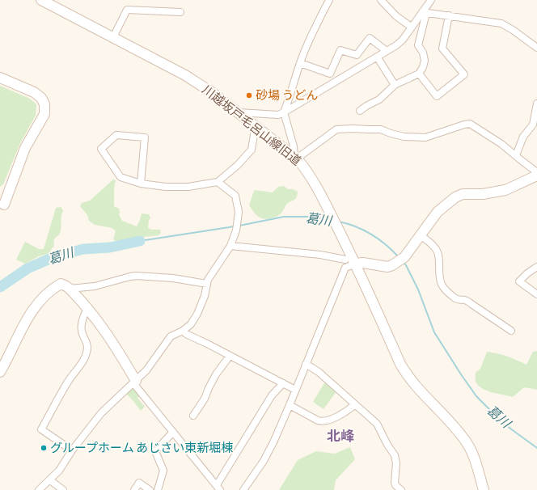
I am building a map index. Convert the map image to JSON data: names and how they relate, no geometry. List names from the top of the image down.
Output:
{
  "streets": {
    "street": ["川越坂戸毛呂山線旧道"]
  },
  "districts": ["北峰"],
  "water": ["葛川"],
  "places": ["砂場 うどん", "グループホーム あじさい東新堀棟"]
}
